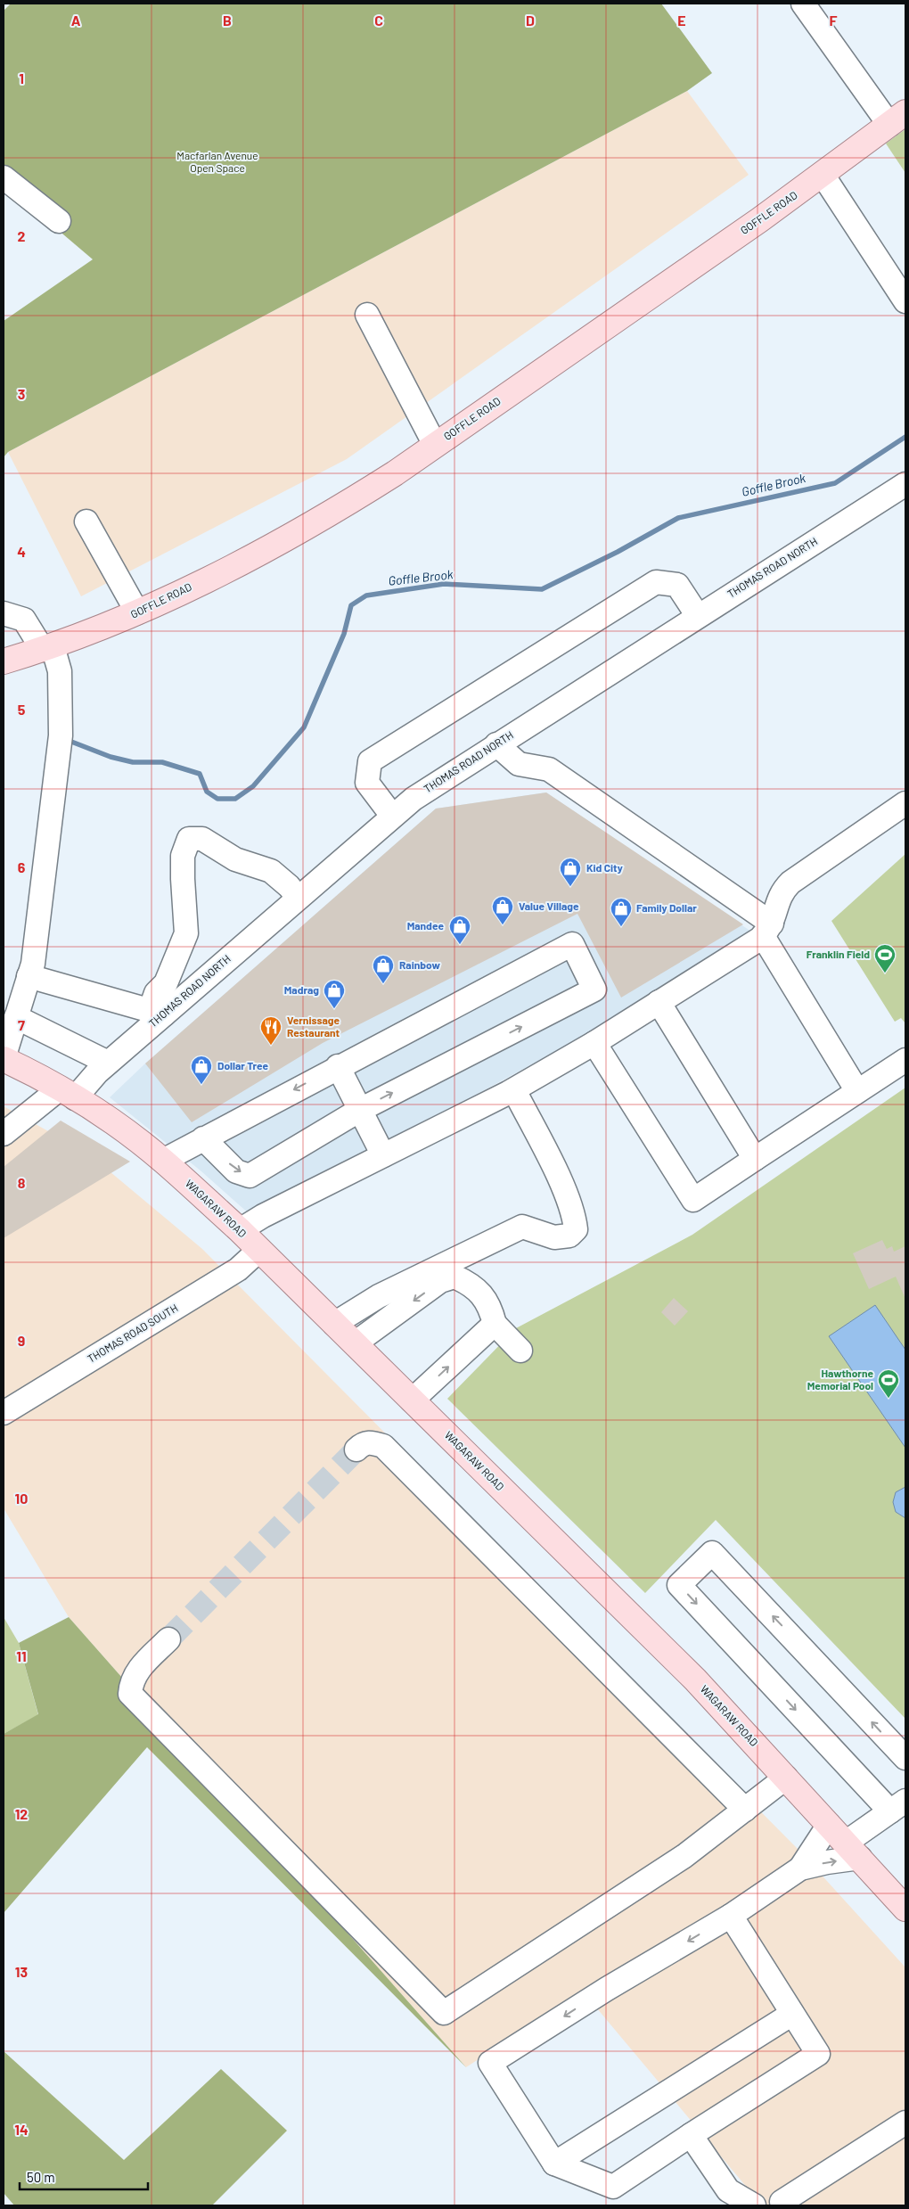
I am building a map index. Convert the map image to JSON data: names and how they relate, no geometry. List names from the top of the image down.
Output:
{
  "streets": {
    "main road": ["GOFFLE ROAD", "WAGARAW ROAD"],
    "street": ["THOMAS ROAD NORTH", "THOMAS ROAD SOUTH"]
  },
  "crossings": [
    ["THOMAS ROAD NORTH", "WAGARAW ROAD"],
    ["WAGARAW ROAD", "THOMAS ROAD SOUTH"]
  ],
  "water": ["Goffle Brook"],
  "parks": ["Macfarlan Avenue Open Space"],
  "places": {
    "shop": [
      "Kid City",
      "Value Village",
      "Family Dollar",
      "Mandee",
      "Rainbow",
      "Madrag",
      "Dollar Tree"
    ],
    "sports": ["Franklin Field", "Hawthorne Memorial Pool"],
    "restaurant": ["Vernissage Restaurant"]
  },
  "scale_bar": "50 m",
  "grid": {
    "columns": [
      "A",
      "B",
      "C",
      "D",
      "E",
      "F"
    ],
    "rows": [
      "1",
      "2",
      "3",
      "4",
      "5",
      "6",
      "7",
      "8",
      "9",
      "10",
      "11",
      "12",
      "13",
      "14"
    ]
  }
}
